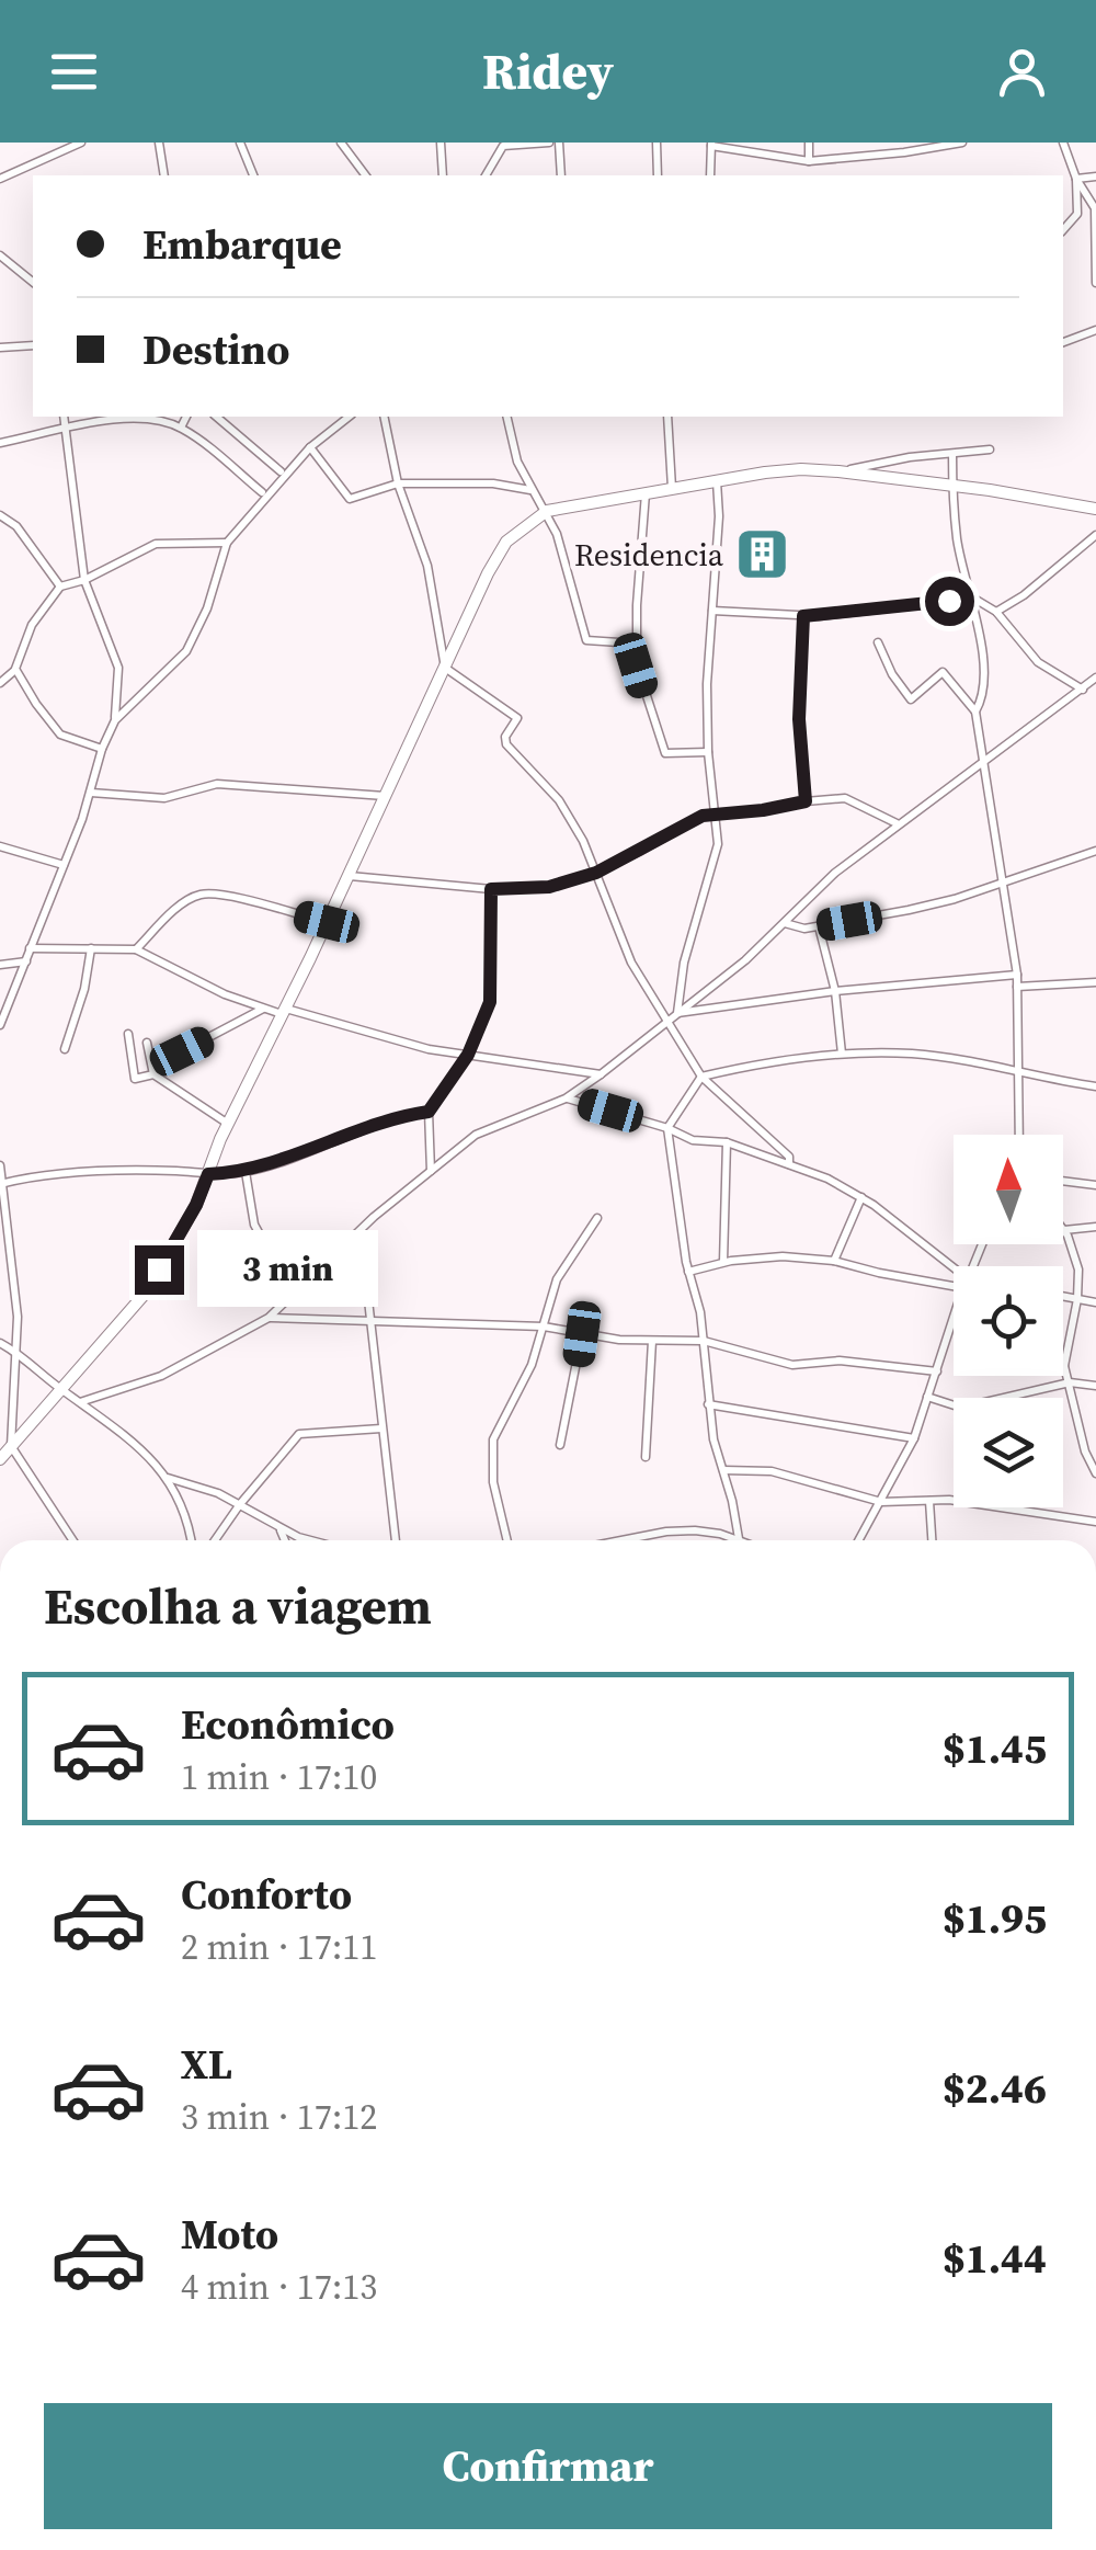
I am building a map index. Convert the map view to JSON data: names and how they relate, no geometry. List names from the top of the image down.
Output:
{
  "places": {
    "building": ["Residencia"]
  },
  "north": "top",
  "page": {
    "header": "Ridey",
    "banner": ["Embarque", "Destino"],
    "bubble": "3 min",
    "heading": "Escolha a viagem",
    "list": [
      {
        "name": "Econômico",
        "note": "1 min · 17:10",
        "value": "$1.45"
      },
      {
        "name": "Conforto",
        "note": "2 min · 17:11",
        "value": "$1.95"
      },
      {
        "name": "XL",
        "note": "3 min · 17:12",
        "value": "$2.46"
      },
      {
        "name": "Moto",
        "note": "4 min · 17:13",
        "value": "$1.44"
      }
    ],
    "buttons": "Confirmar"
  }
}
